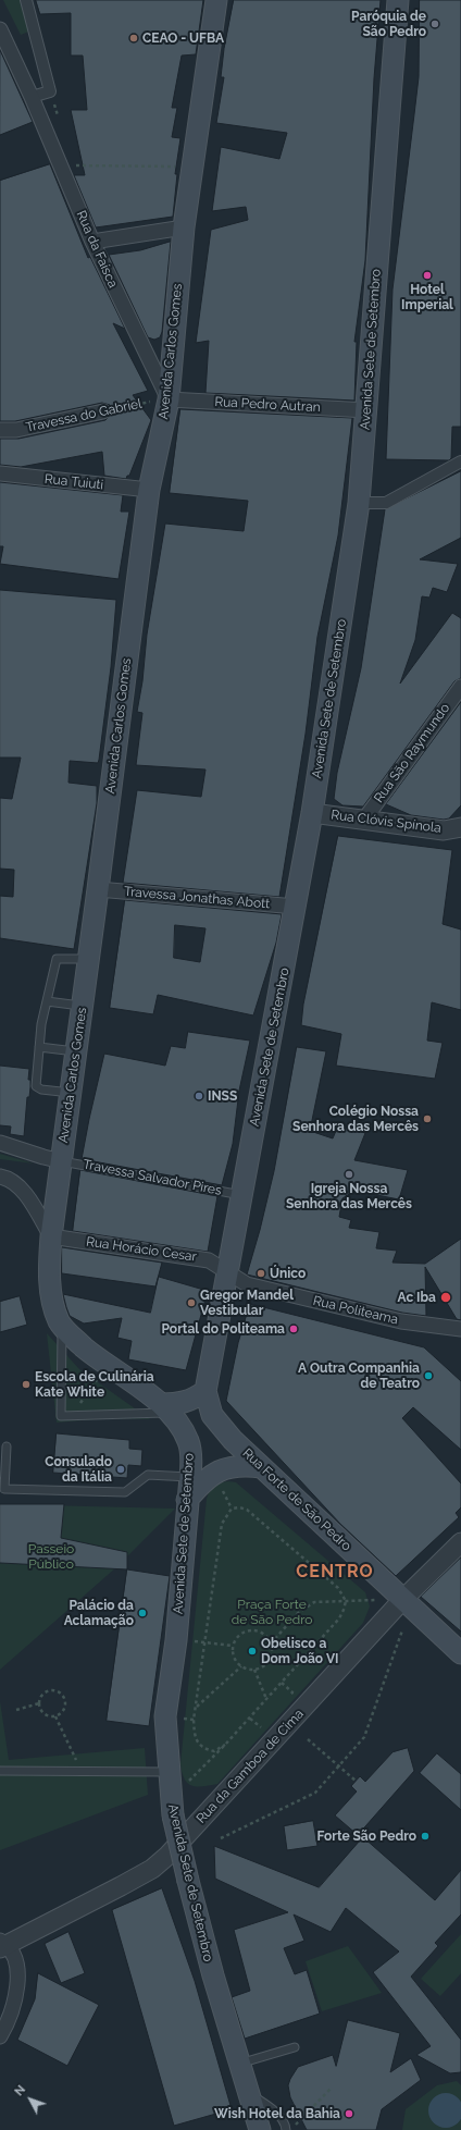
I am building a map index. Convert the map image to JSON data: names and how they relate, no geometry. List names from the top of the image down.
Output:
{
  "streets": {
    "main road": ["Avenida Sete de Setembro", "Avenida Carlos Gomes", "Rua Forte de São Pedro"],
    "street": [
      "Rua da Faísca",
      "Rua Pedro Autran",
      "Travessa do Gabriel",
      "Rua Tuiuti",
      "Rua São Raymundo",
      "Rua Clóvis Spínola",
      "Travessa Jonathas Abott",
      "Rua Horácio Cesar",
      "Rua Politeama",
      "Rua da Gamboa de Cima"
    ],
    "lane": ["Travessa Salvador Pires"]
  },
  "crossings": [
    ["Rua da Faísca", "Avenida Carlos Gomes"],
    ["Rua da Faísca", "Rua Pedro Autran"],
    ["Rua da Faísca", "Travessa do Gabriel"],
    ["Avenida Sete de Setembro", "Avenida Carlos Gomes"],
    ["Avenida Sete de Setembro", "Rua Pedro Autran"],
    ["Avenida Sete de Setembro", "Rua Clóvis Spínola"],
    ["Avenida Sete de Setembro", "Travessa Jonathas Abott"],
    ["Avenida Sete de Setembro", "Travessa Salvador Pires"],
    ["Avenida Sete de Setembro", "Rua Horácio Cesar"],
    ["Avenida Sete de Setembro", "Rua Politeama"],
    ["Avenida Sete de Setembro", "Rua Forte de São Pedro"],
    ["Avenida Carlos Gomes", "Rua Pedro Autran"],
    ["Avenida Carlos Gomes", "Travessa do Gabriel"],
    ["Avenida Carlos Gomes", "Rua Tuiuti"],
    ["Avenida Carlos Gomes", "Travessa Jonathas Abott"],
    ["Avenida Carlos Gomes", "Travessa Salvador Pires"],
    ["Avenida Carlos Gomes", "Rua Horácio Cesar"],
    ["Rua Pedro Autran", "Travessa do Gabriel"],
    ["Rua São Raymundo", "Rua Clóvis Spínola"],
    ["Rua Horácio Cesar", "Rua Politeama"],
    ["Rua Forte de São Pedro", "Rua da Gamboa de Cima"]
  ],
  "districts": ["CENTRO"],
  "parks": ["Passeio Público", "Praça Forte de São Pedro"],
  "places": [
    "Paróquia de São Pedro",
    "CEAO - UFBA",
    "Hotel Imperial",
    "INSS",
    "Colégio Nossa Senhora das Mercês",
    "Igreja Nossa Senhora das Mercês",
    "Único",
    "Ac Iba",
    "Gregor Mandel Vestibular",
    "Portal do Politeama",
    "A Outra Companhia de Teatro",
    "Escola de Culinária Kate White",
    "Consulado da Itália",
    "Palácio da Aclamação",
    "Obelisco a Dom João VI",
    "Forte São Pedro",
    "Wish Hotel da Bahia"
  ],
  "north": "top left"
}
